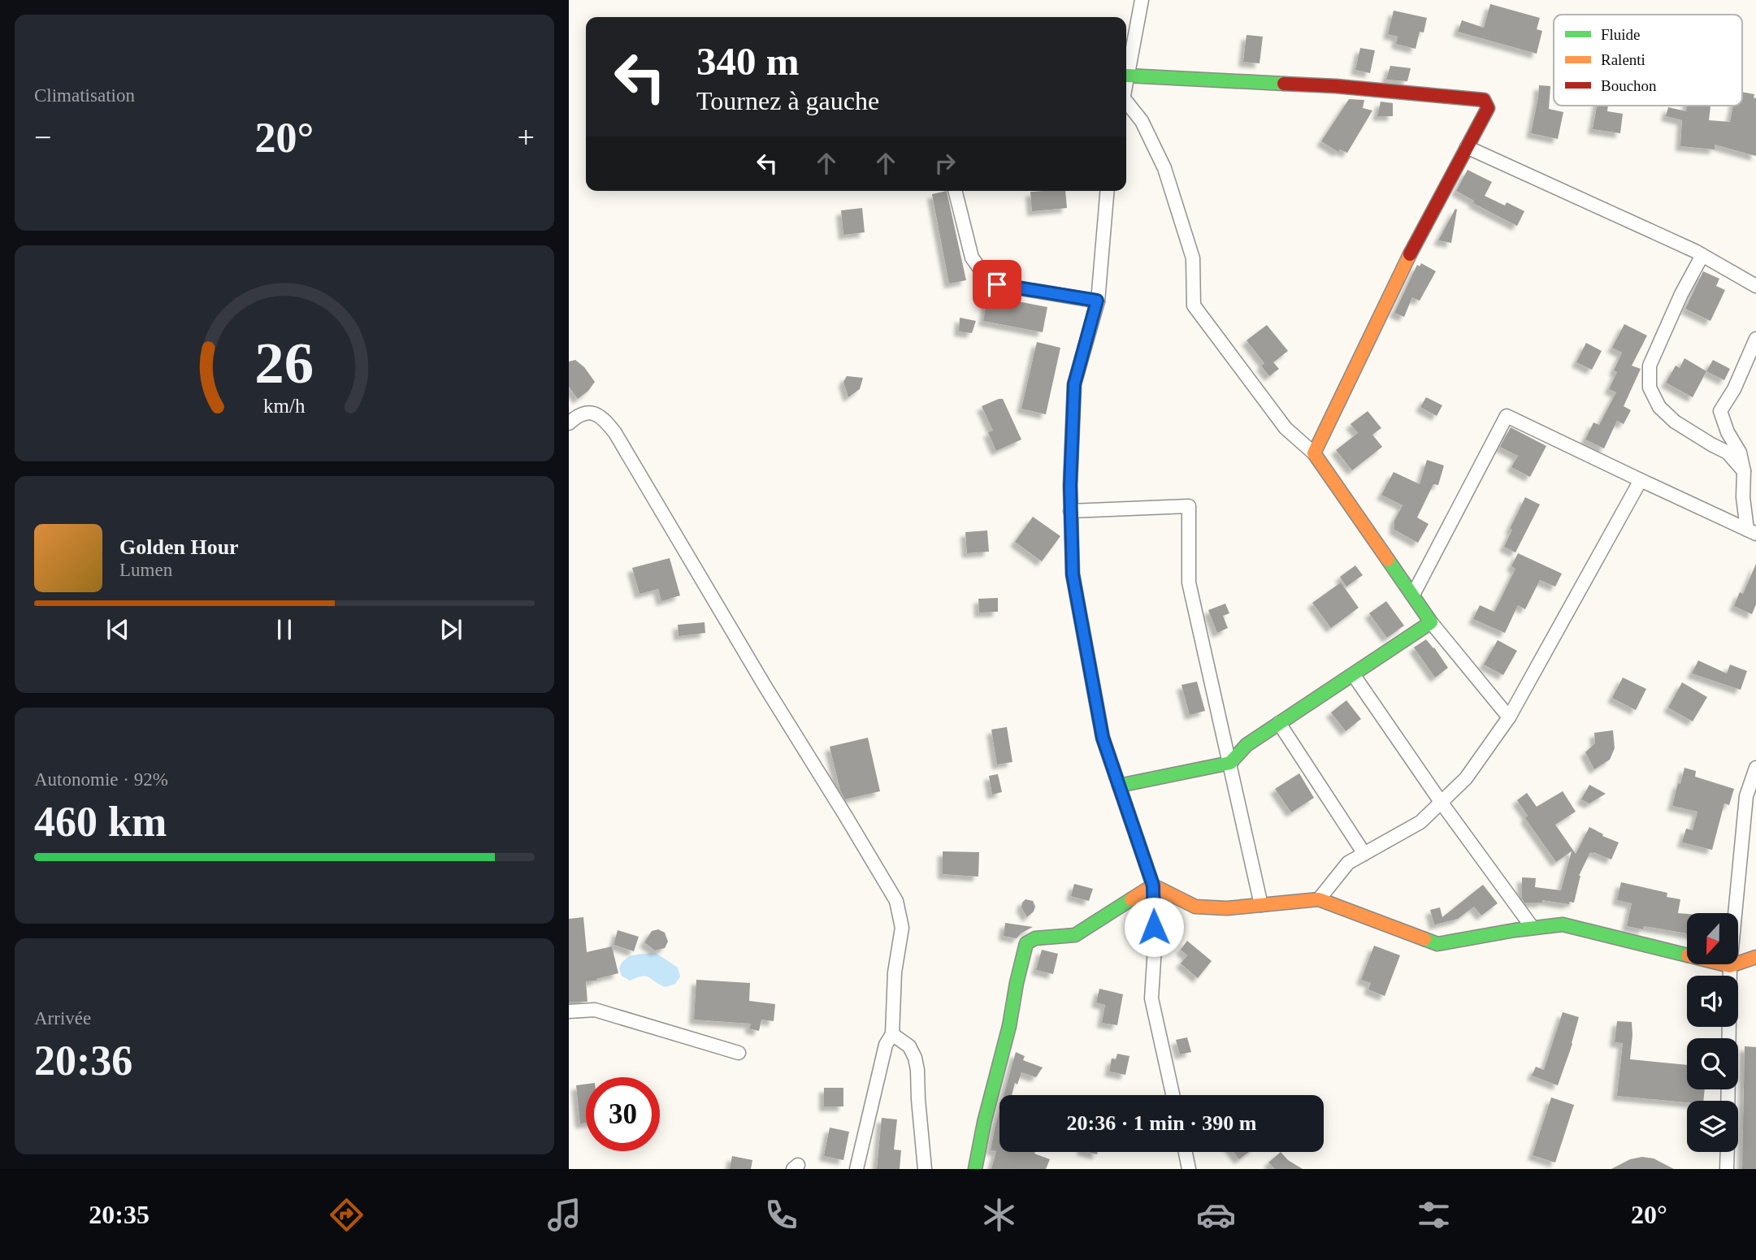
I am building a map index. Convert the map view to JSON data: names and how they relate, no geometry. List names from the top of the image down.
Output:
{
  "legend": ["Fluide", "Ralenti", "Bouchon"],
  "north": "bottom",
  "page": {
    "tile": [
      "Climatisation",
      ["Autonomie · 92%", "460 km"],
      ["Arrivée", "20:36"]
    ],
    "turn": ["340 m", "Tournez à gauche"],
    "heat": ["−", "20°", "+"],
    "song": ["Golden Hour", "Lumen"],
    "limit": "30",
    "trip": "20:36 · 1 min · 390 m",
    "tabs": ["20:35", "20°"],
    "gauge": ["26", "km/h"]
  }
}
